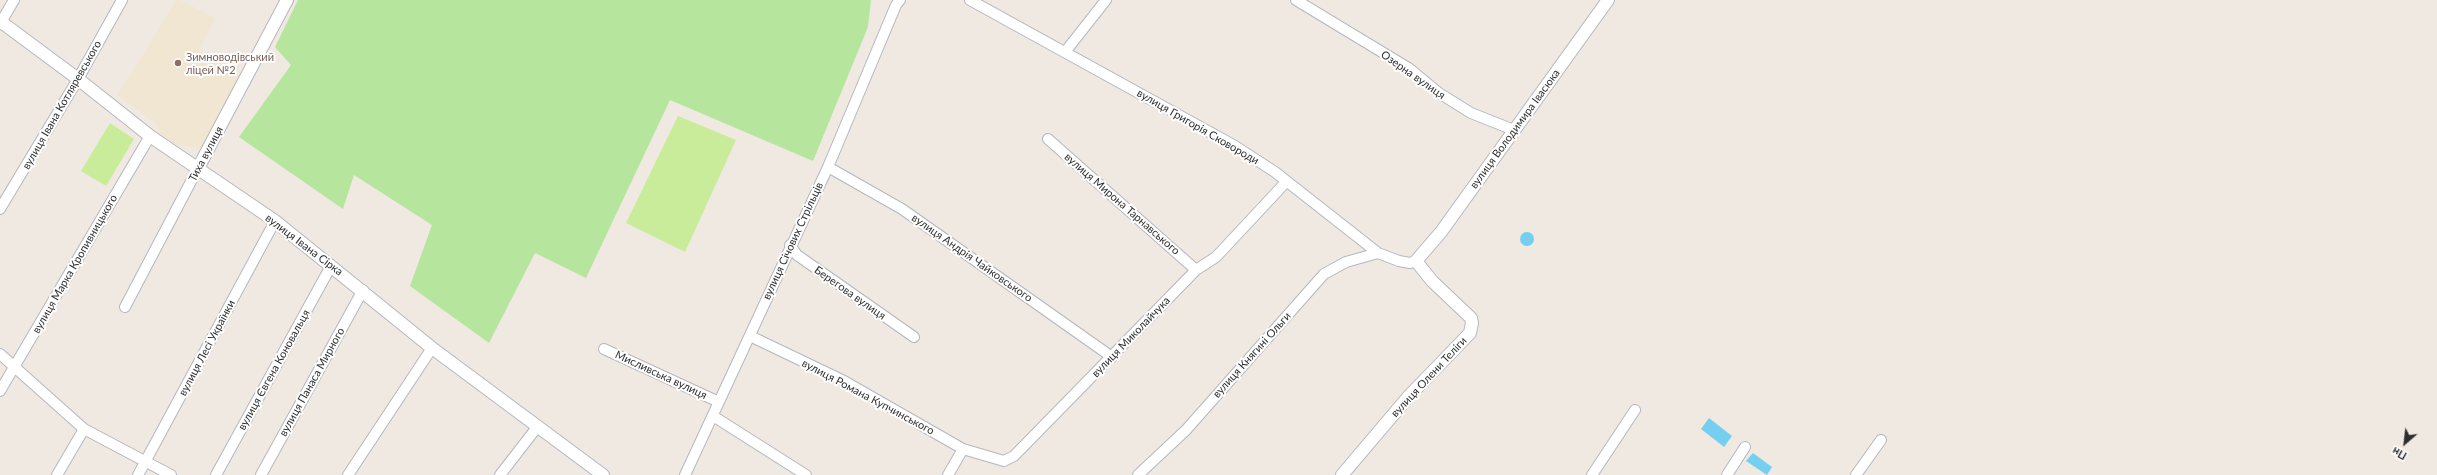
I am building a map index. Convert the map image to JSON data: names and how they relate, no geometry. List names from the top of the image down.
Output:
{
  "streets": {
    "street": [
      "Озерна вулиця",
      "вулиця Івана Котляревського",
      "вулиця Григорія Сковороди",
      "вулиця Володимира Івасюка",
      "Тиха вулиця",
      "вулиця Мирона Тарнавського",
      "вулиця Січових Стрільців",
      "вулиця Івана Сірка",
      "вулиця Андрія Чайковського",
      "вулиця Марка Кропивницького",
      "Берегова вулиця",
      "вулиця Миколайчука",
      "вулиця Лесі Українки",
      "вулиця Княгині Ольги",
      "вулиця Євгена Коновальця",
      "Мисливська вулиця",
      "вулиця Олени Теліги",
      "вулиця Панаса Мирного",
      "вулиця Романа Купчинського"
    ]
  },
  "crossings": [
    ["Озерна вулиця", "вулиця Володимира Івасюка"],
    ["вулиця Івана Котляревського", "вулиця Івана Сірка"],
    ["вулиця Григорія Сковороди", "вулиця Володимира Івасюка"],
    ["вулиця Григорія Сковороди", "вулиця Миколайчука"],
    ["вулиця Григорія Сковороди", "вулиця Княгині Ольги"],
    ["вулиця Григорія Сковороди", "вулиця Олени Теліги"],
    ["вулиця Володимира Івасюка", "вулиця Олени Теліги"],
    ["Тиха вулиця", "вулиця Івана Сірка"],
    ["вулиця Мирона Тарнавського", "вулиця Миколайчука"],
    ["вулиця Січових Стрільців", "вулиця Андрія Чайковського"],
    ["вулиця Січових Стрільців", "Берегова вулиця"],
    ["вулиця Січових Стрільців", "Мисливська вулиця"],
    ["вулиця Січових Стрільців", "вулиця Романа Купчинського"],
    ["вулиця Івана Сірка", "вулиця Марка Кропивницького"],
    ["вулиця Івана Сірка", "вулиця Лесі Українки"],
    ["вулиця Івана Сірка", "вулиця Євгена Коновальця"],
    ["вулиця Івана Сірка", "вулиця Панаса Мирного"],
    ["вулиця Андрія Чайковського", "вулиця Миколайчука"],
    ["вулиця Миколайчука", "вулиця Романа Купчинського"]
  ],
  "places": ["Зимноводівський ліцей №2"],
  "north": "bottom left"
}
